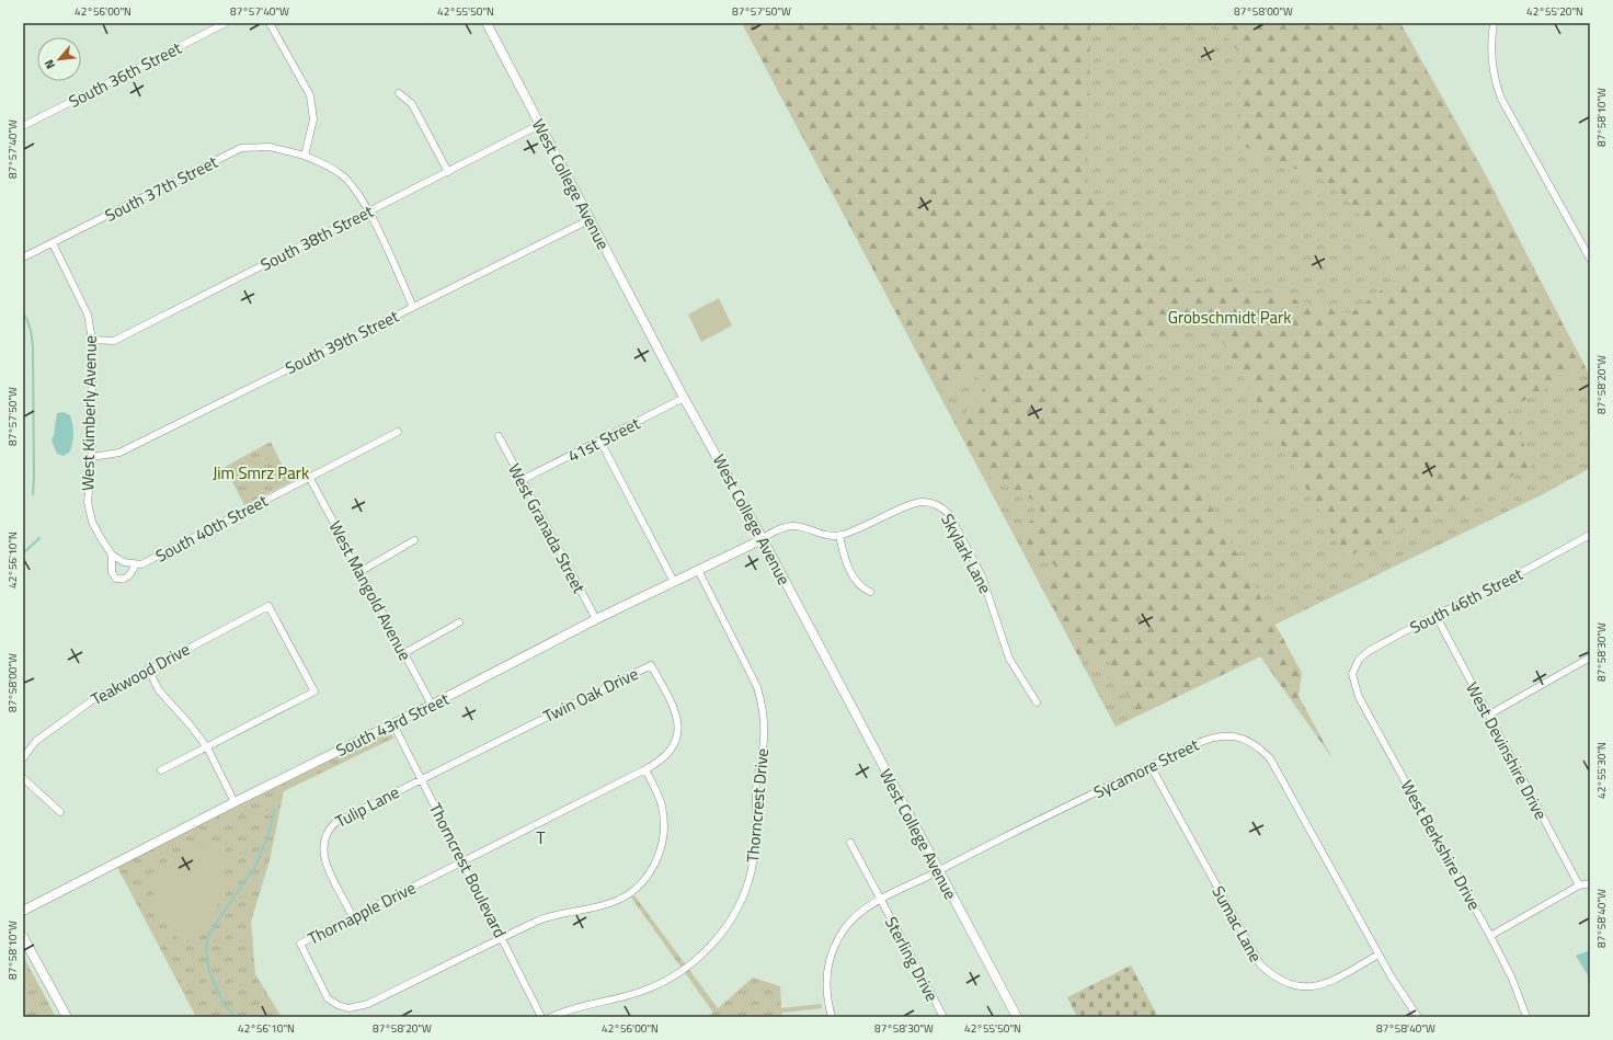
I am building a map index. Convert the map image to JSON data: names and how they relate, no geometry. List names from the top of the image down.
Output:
{
  "streets": {
    "street": [
      "South 36th Street",
      "West College Avenue",
      "South 37th Street",
      "South 38th Street",
      "South 39th Street",
      "West Kimberly Avenue",
      "41st Street",
      "South 40th Street",
      "West Granada Street",
      "Skylark Lane",
      "West Mangold Avenue",
      "South 46th Street",
      "Teakwood Drive",
      "Twin Oak Drive",
      "South 43rd Street",
      "West Devinshire Drive",
      "Sycamore Street",
      "Thorncrest Drive",
      "Tulip Lane",
      "West Berkshire Drive",
      "Thorncrest Boulevard",
      "Thornapple Drive",
      "Sumac Lane",
      "Sterling Drive"
    ]
  },
  "crossings": [
    ["West College Avenue", "South 38th Street"],
    ["West College Avenue", "South 39th Street"],
    ["West College Avenue", "41st Street"],
    ["West College Avenue", "Skylark Lane"],
    ["West College Avenue", "South 43rd Street"],
    ["West College Avenue", "Sycamore Street"],
    ["South 37th Street", "West Kimberly Avenue"],
    ["South 38th Street", "West Kimberly Avenue"],
    ["South 39th Street", "West Kimberly Avenue"],
    ["West Kimberly Avenue", "South 40th Street"],
    ["41st Street", "West Granada Street"],
    ["South 40th Street", "West Mangold Avenue"],
    ["West Granada Street", "South 43rd Street"],
    ["Skylark Lane", "South 43rd Street"],
    ["West Mangold Avenue", "South 43rd Street"],
    ["South 46th Street", "West Devinshire Drive"],
    ["South 46th Street", "West Berkshire Drive"],
    ["Twin Oak Drive", "Tulip Lane"],
    ["Twin Oak Drive", "Thorncrest Boulevard"],
    ["Twin Oak Drive", "Thornapple Drive"],
    ["South 43rd Street", "Thorncrest Drive"],
    ["South 43rd Street", "Thorncrest Boulevard"],
    ["Sycamore Street", "Sumac Lane"],
    ["Sycamore Street", "Sterling Drive"],
    ["Tulip Lane", "Thorncrest Boulevard"],
    ["Tulip Lane", "Thornapple Drive"],
    ["Thorncrest Boulevard", "Thornapple Drive"]
  ],
  "districts": ["T"],
  "parks": ["Grobschmidt Park", "Jim Smrz Park"],
  "north": "bottom left",
  "coordinates": [
    "42°56'00\"N",
    "87°57'40\"W",
    "42°55'50\"N",
    "87°57'50\"W",
    "87°58'00\"W",
    "42°55'20\"N",
    "87°58'10\"W",
    "87°58'20\"W",
    "42°56'10\"N",
    "87°58'30\"W",
    "42°55'30\"N",
    "87°58'40\"W"
  ]
}
